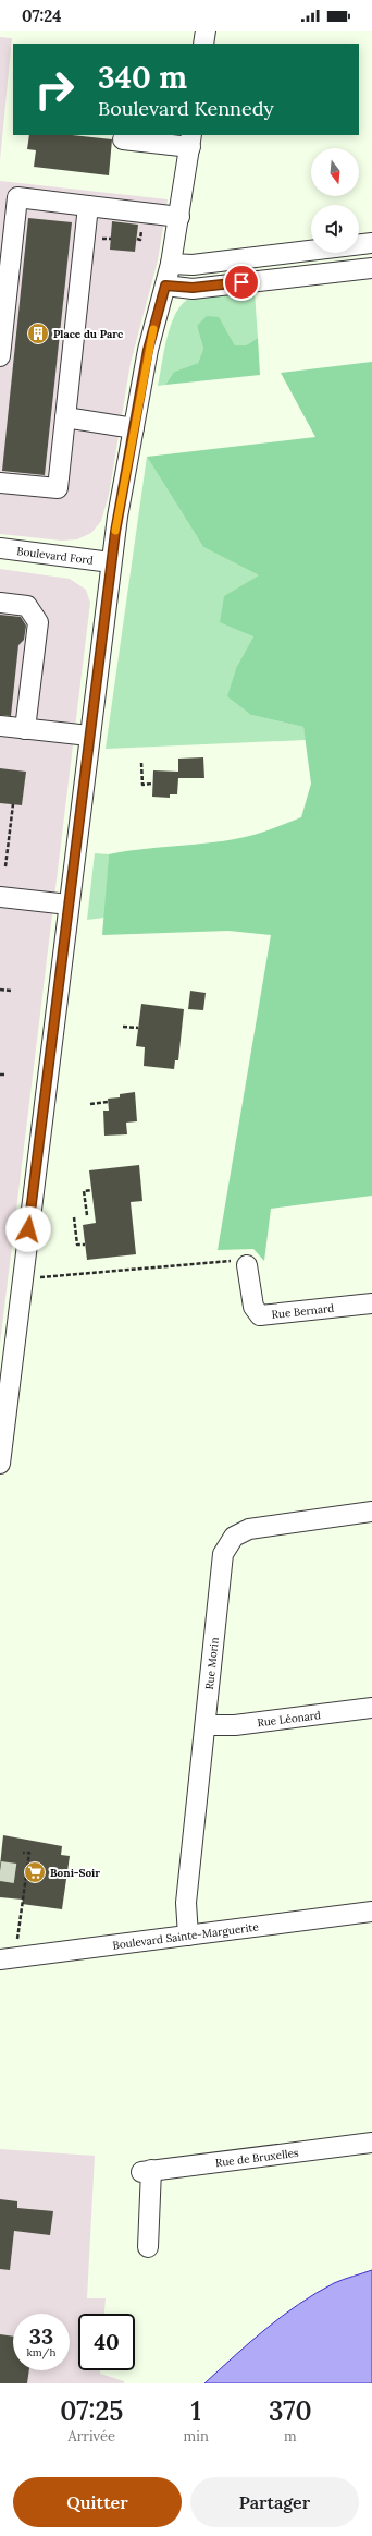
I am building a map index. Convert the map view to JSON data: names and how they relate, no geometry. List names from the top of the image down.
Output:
{
  "streets": {
    "street": [
      "Boulevard Ford",
      "Rue Bernard",
      "Rue Morin",
      "Rue Léonard",
      "Boulevard Sainte-Marguerite",
      "Rue de Bruxelles"
    ]
  },
  "crossings": [
    ["Rue Morin", "Rue Léonard"],
    ["Rue Morin", "Boulevard Sainte-Marguerite"]
  ],
  "places": {
    "building": ["Place du Parc"],
    "supermarket": ["Boni-Soir"]
  },
  "north": "bottom",
  "page": {
    "status": "07:24",
    "turn": ["340 m", "Boulevard Kennedy"],
    "speed": "33 km/h",
    "limit": "40",
    "eta": [
      "07:25",
      "Arrivée",
      "1",
      "min",
      "370",
      "m"
    ],
    "buttons": ["Quitter", "Partager"]
  }
}
